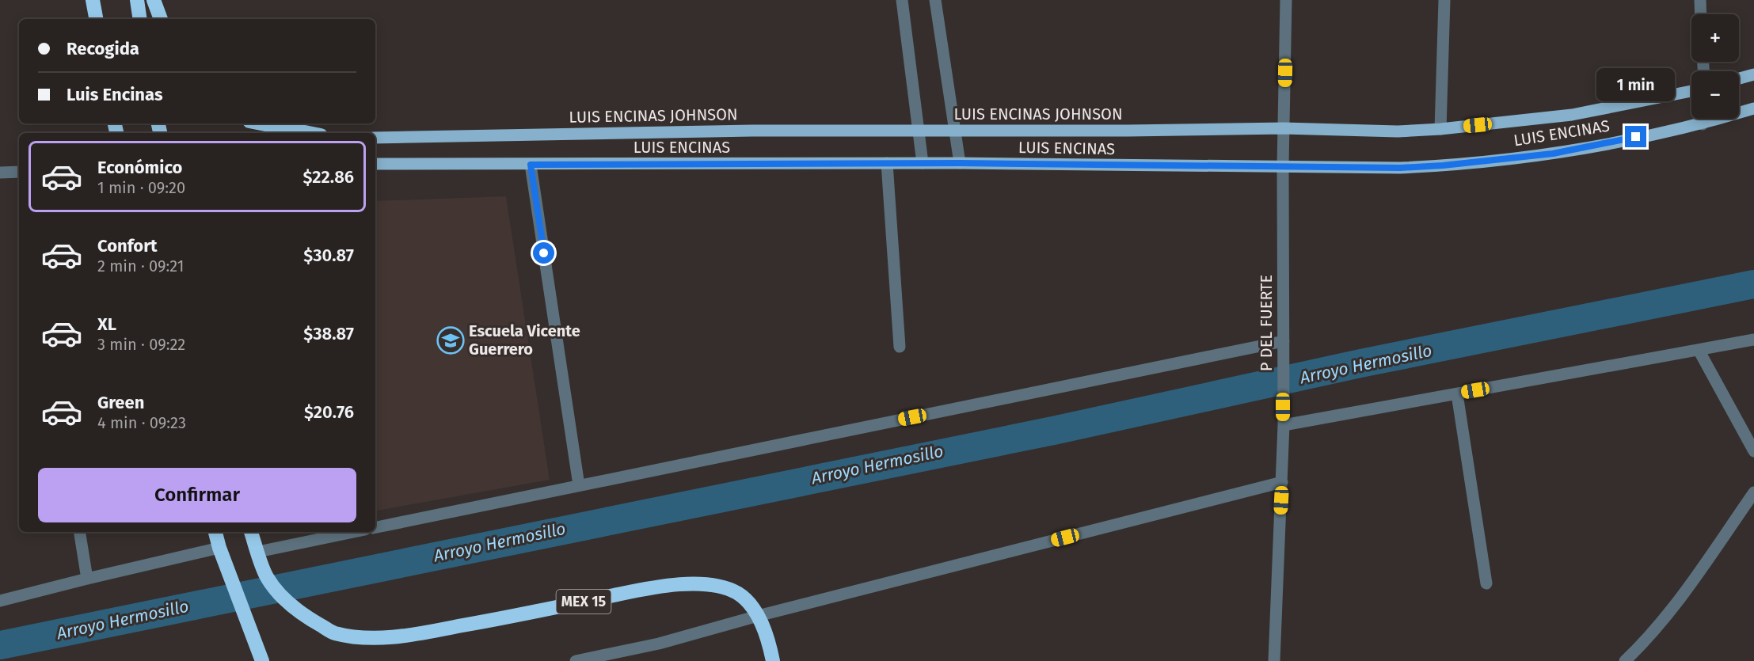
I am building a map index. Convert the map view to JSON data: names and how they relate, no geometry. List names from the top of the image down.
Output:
{
  "streets": {
    "highway": ["MEX 15"],
    "main road": ["LUIS ENCINAS JOHNSON", "LUIS ENCINAS"],
    "street": ["P DEL FUERTE"]
  },
  "crossings": [
    ["LUIS ENCINAS JOHNSON", "P DEL FUERTE"],
    ["LUIS ENCINAS", "P DEL FUERTE"]
  ],
  "water": ["Arroyo Hermosillo"],
  "places": {
    "school or university": ["Escuela Vicente Guerrero"]
  },
  "page": {
    "map_buttons": ["+", "−"],
    "banner": ["Recogida", "Luis Encinas"],
    "bubble": "1 min",
    "list": [
      {
        "name": "Económico",
        "note": "1 min · 09:20",
        "value": "$22.86"
      },
      {
        "name": "Confort",
        "note": "2 min · 09:21",
        "value": "$30.87"
      },
      {
        "name": "XL",
        "note": "3 min · 09:22",
        "value": "$38.87"
      },
      {
        "name": "Green",
        "note": "4 min · 09:23",
        "value": "$20.76"
      }
    ],
    "buttons": "Confirmar"
  }
}
